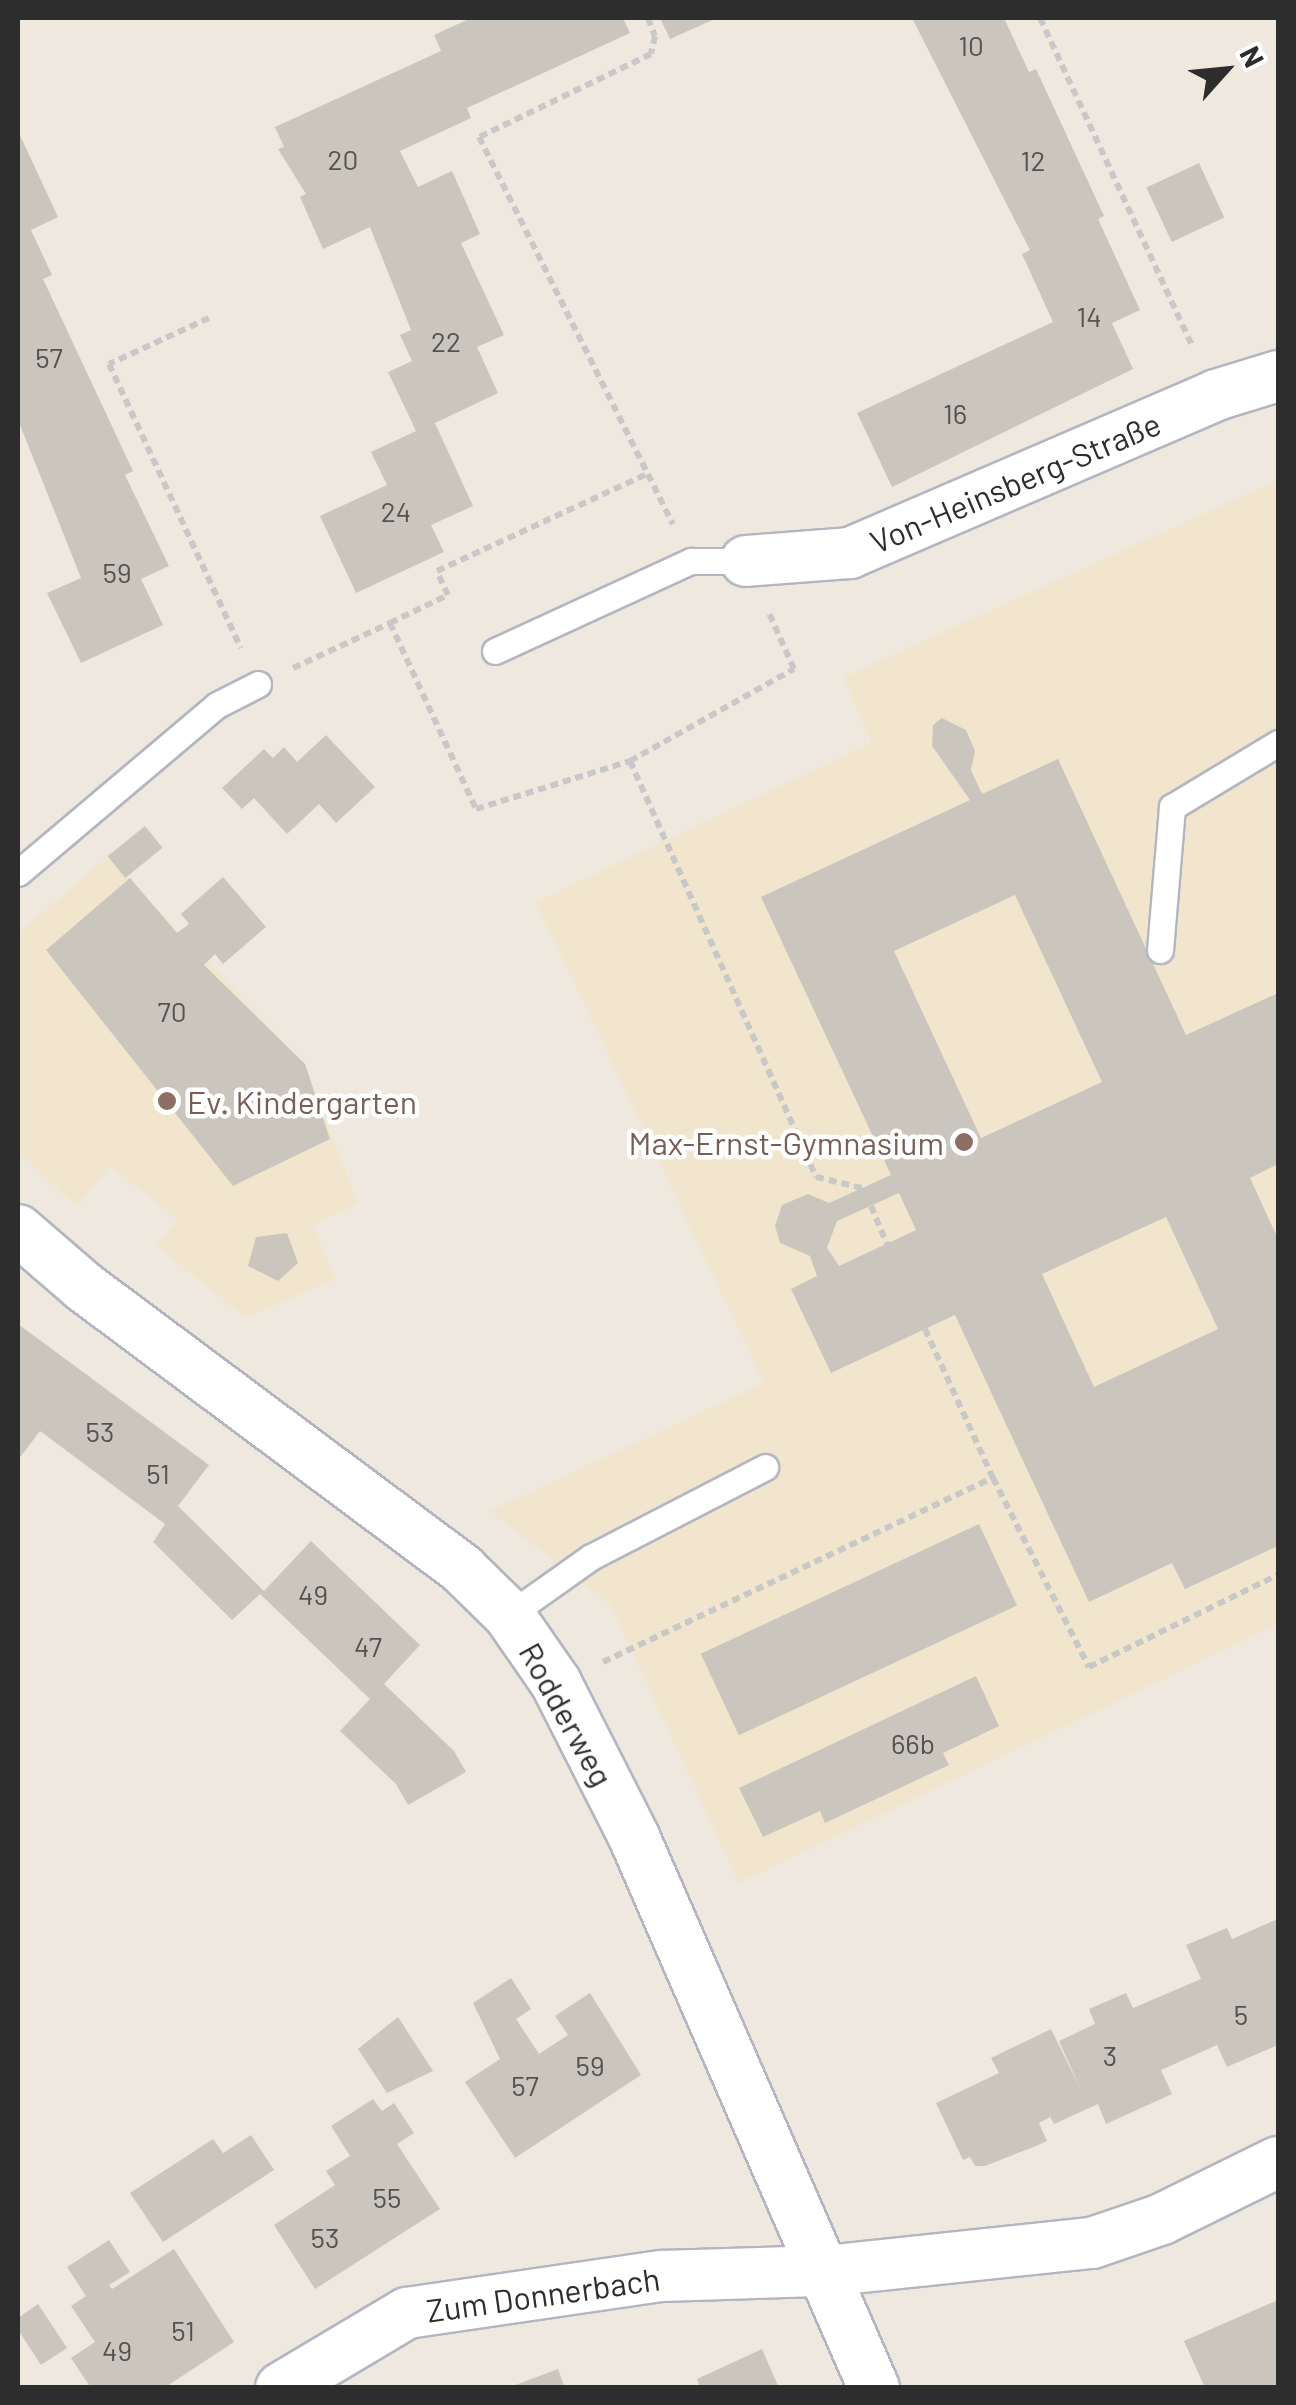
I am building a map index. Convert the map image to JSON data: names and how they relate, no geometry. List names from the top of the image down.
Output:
{
  "streets": {
    "street": ["Von-Heinsberg-Straße", "Rodderweg", "Zum Donnerbach"]
  },
  "crossings": [
    ["Rodderweg", "Zum Donnerbach"]
  ],
  "places": ["Ev. Kindergarten", "Max-Ernst-Gymnasium"],
  "house_numbers": [
    "10",
    "20",
    "12",
    "14",
    "22",
    "57",
    "16",
    "24",
    "59",
    "70",
    "53",
    "51",
    "49",
    "47",
    "66b",
    "5",
    "3",
    "59",
    "57",
    "55",
    "53",
    "51",
    "49"
  ],
  "north": "top right"
}
